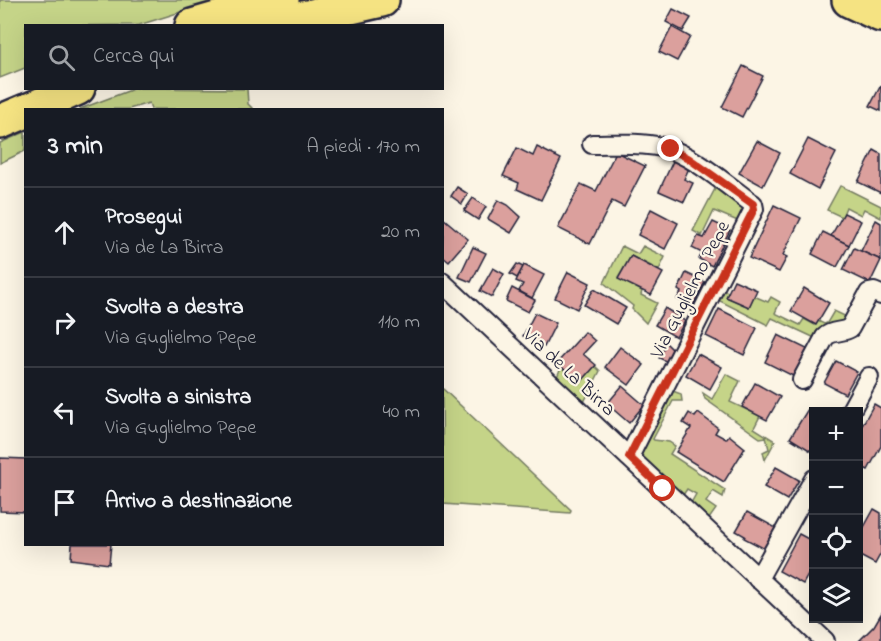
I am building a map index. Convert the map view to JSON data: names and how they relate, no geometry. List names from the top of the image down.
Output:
{
  "streets": {
    "street": ["Via Guglielmo Pepe", "Via de La Birra"]
  },
  "crossings": [
    ["Via Guglielmo Pepe", "Via de La Birra"]
  ],
  "page": {
    "search": "Cerca qui",
    "heading": ["3 min", "A piedi · 170 m"],
    "list": [
      ["Prosegui", "Via de La Birra", "20 m"],
      ["Svolta a destra", "Via Guglielmo Pepe", "110 m"],
      ["Svolta a sinistra", "Via Guglielmo Pepe", "40 m"],
      "Arrivo a destinazione"
    ],
    "map_buttons": ["+", "−"]
  }
}
